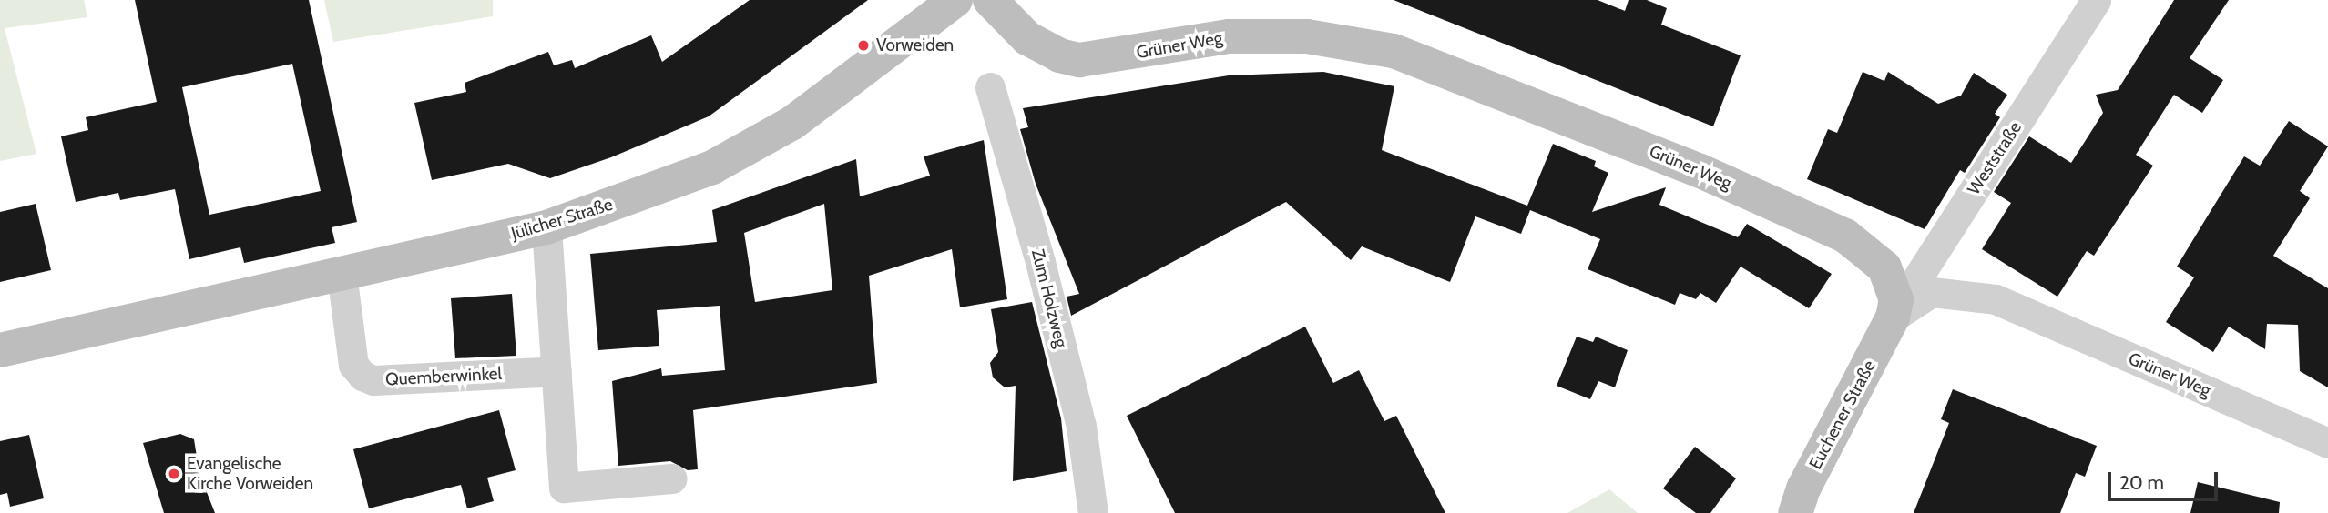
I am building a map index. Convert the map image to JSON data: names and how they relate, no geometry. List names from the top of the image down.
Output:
{
  "streets": {
    "street": [
      "Grüner Weg",
      "Weststraße",
      "Jülicher Straße",
      "Zum Holzweg",
      "Quemberwinkel",
      "Euchener Straße"
    ]
  },
  "crossings": [
    ["Grüner Weg", "Weststraße"],
    ["Grüner Weg", "Euchener Straße"],
    ["Weststraße", "Euchener Straße"],
    ["Jülicher Straße", "Quemberwinkel"]
  ],
  "places": ["Vorweiden", "Evangelische Kirche Vorweiden"],
  "scale_bar": "20 m"
}
